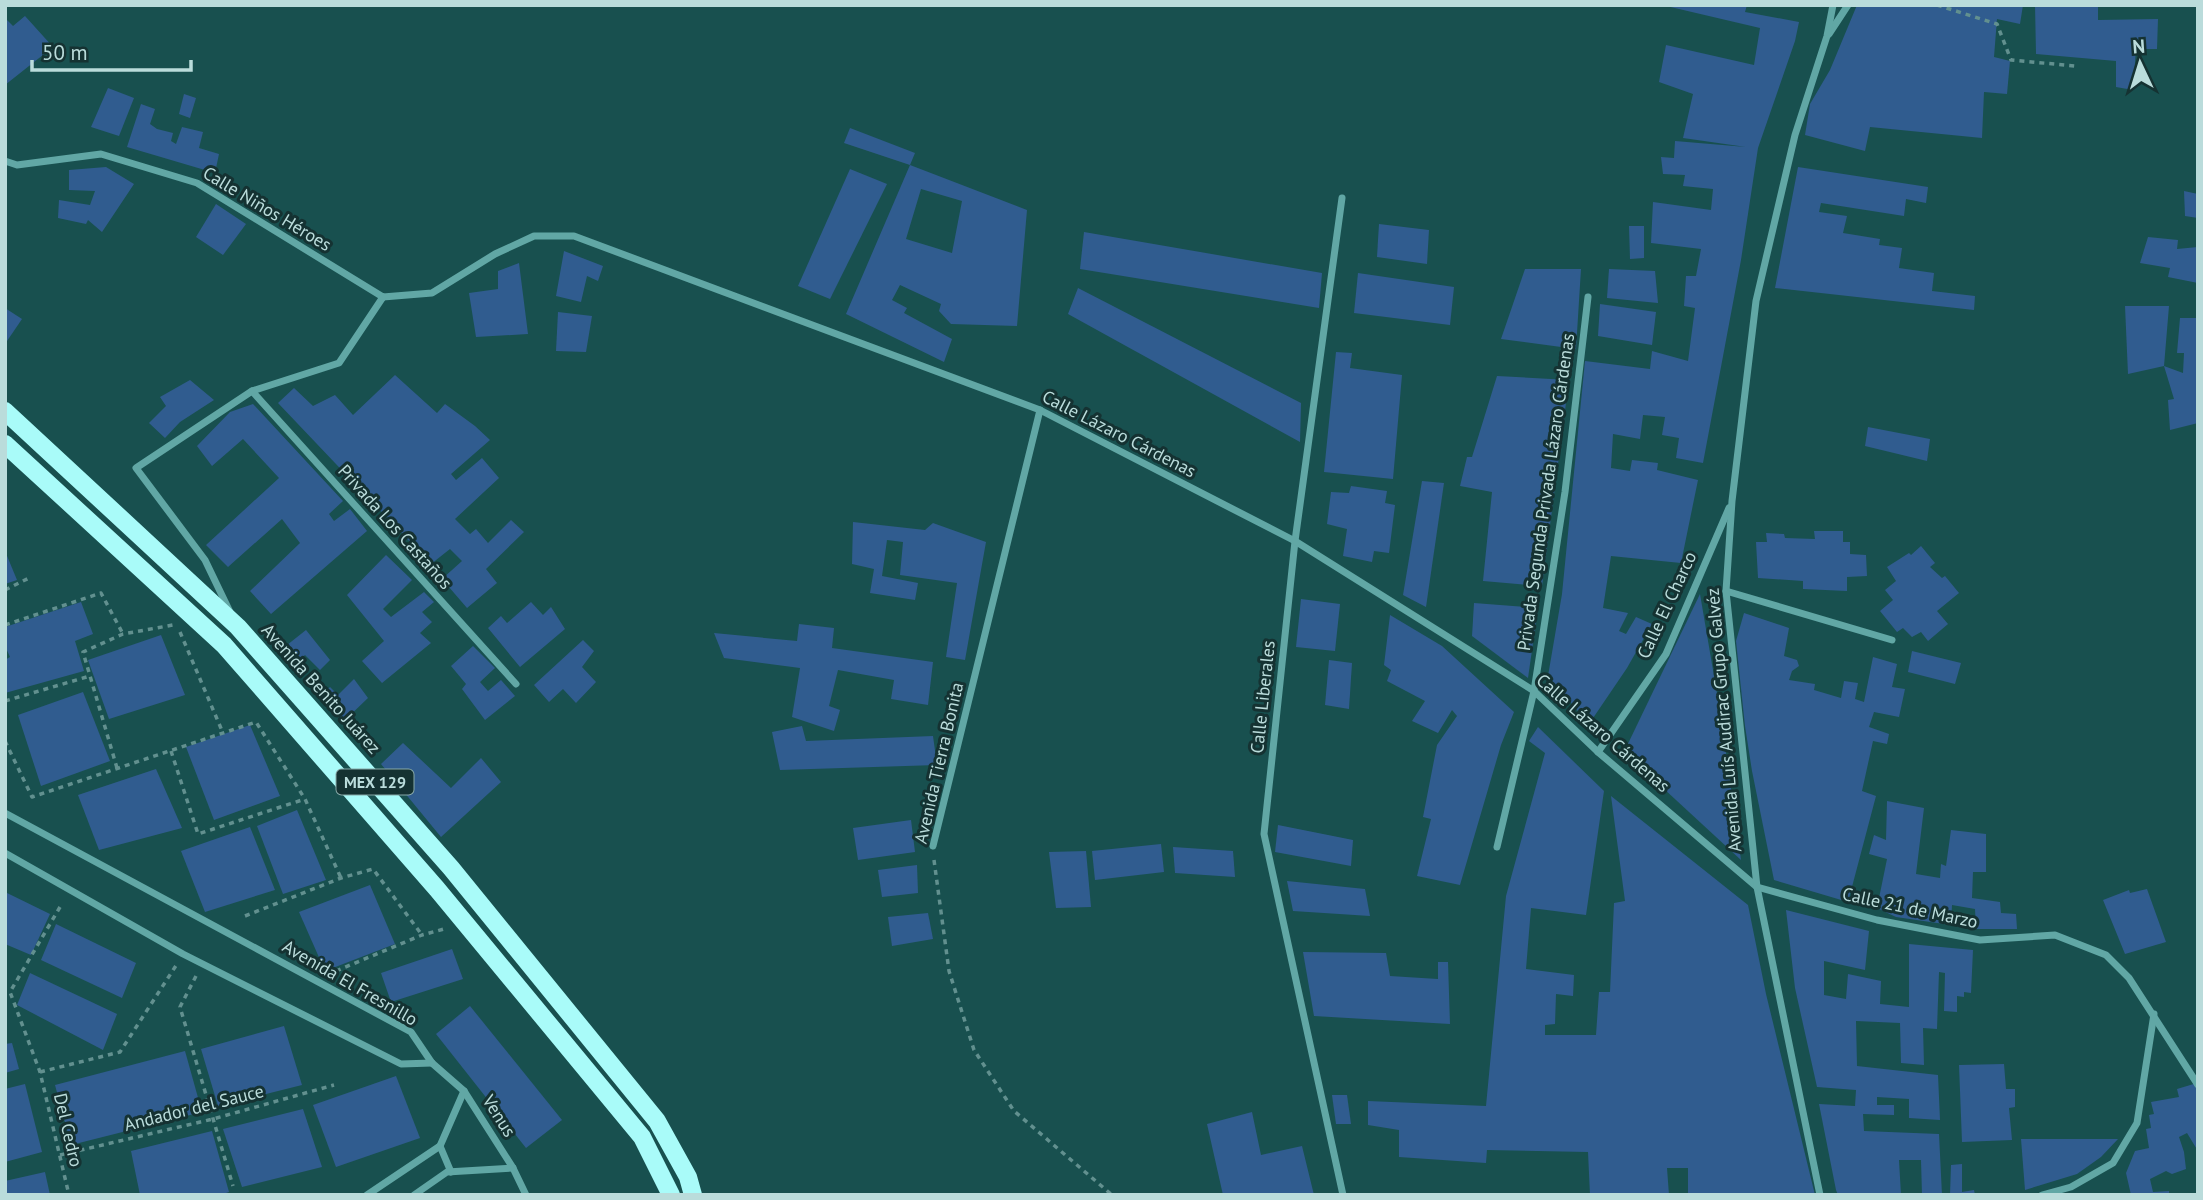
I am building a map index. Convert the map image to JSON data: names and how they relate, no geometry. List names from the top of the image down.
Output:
{
  "streets": {
    "main road": ["Avenida Benito Juárez", "MEX 129"],
    "street": [
      "Calle Niños Héroes",
      "Calle Lázaro Cárdenas",
      "Privada Segunda Privada Lázaro Cárdenas",
      "Privada Los Castaños",
      "Calle El Charco",
      "Calle Liberales",
      "Avenida Luís Audirac Grupo Galvéz",
      "Avenida Tierra Bonita",
      "Calle 21 de Marzo",
      "Avenida El Fresnillo",
      "Venus"
    ],
    "path": ["Andador del Sauce", "Del Cedro"]
  },
  "crossings": [
    ["Calle Niños Héroes", "Calle Lázaro Cárdenas"],
    ["Calle Lázaro Cárdenas", "Privada Segunda Privada Lázaro Cárdenas"],
    ["Calle Lázaro Cárdenas", "Calle El Charco"],
    ["Calle Lázaro Cárdenas", "Calle Liberales"],
    ["Calle Lázaro Cárdenas", "Avenida Luís Audirac Grupo Galvéz"],
    ["Calle Lázaro Cárdenas", "Avenida Tierra Bonita"],
    ["Calle Lázaro Cárdenas", "Calle 21 de Marzo"],
    ["Calle El Charco", "Avenida Luís Audirac Grupo Galvéz"],
    ["Avenida Luís Audirac Grupo Galvéz", "Calle 21 de Marzo"],
    ["Avenida El Fresnillo", "Venus"],
    ["Andador del Sauce", "Del Cedro"]
  ],
  "scale_bar": "50 m",
  "north": "top"
}
